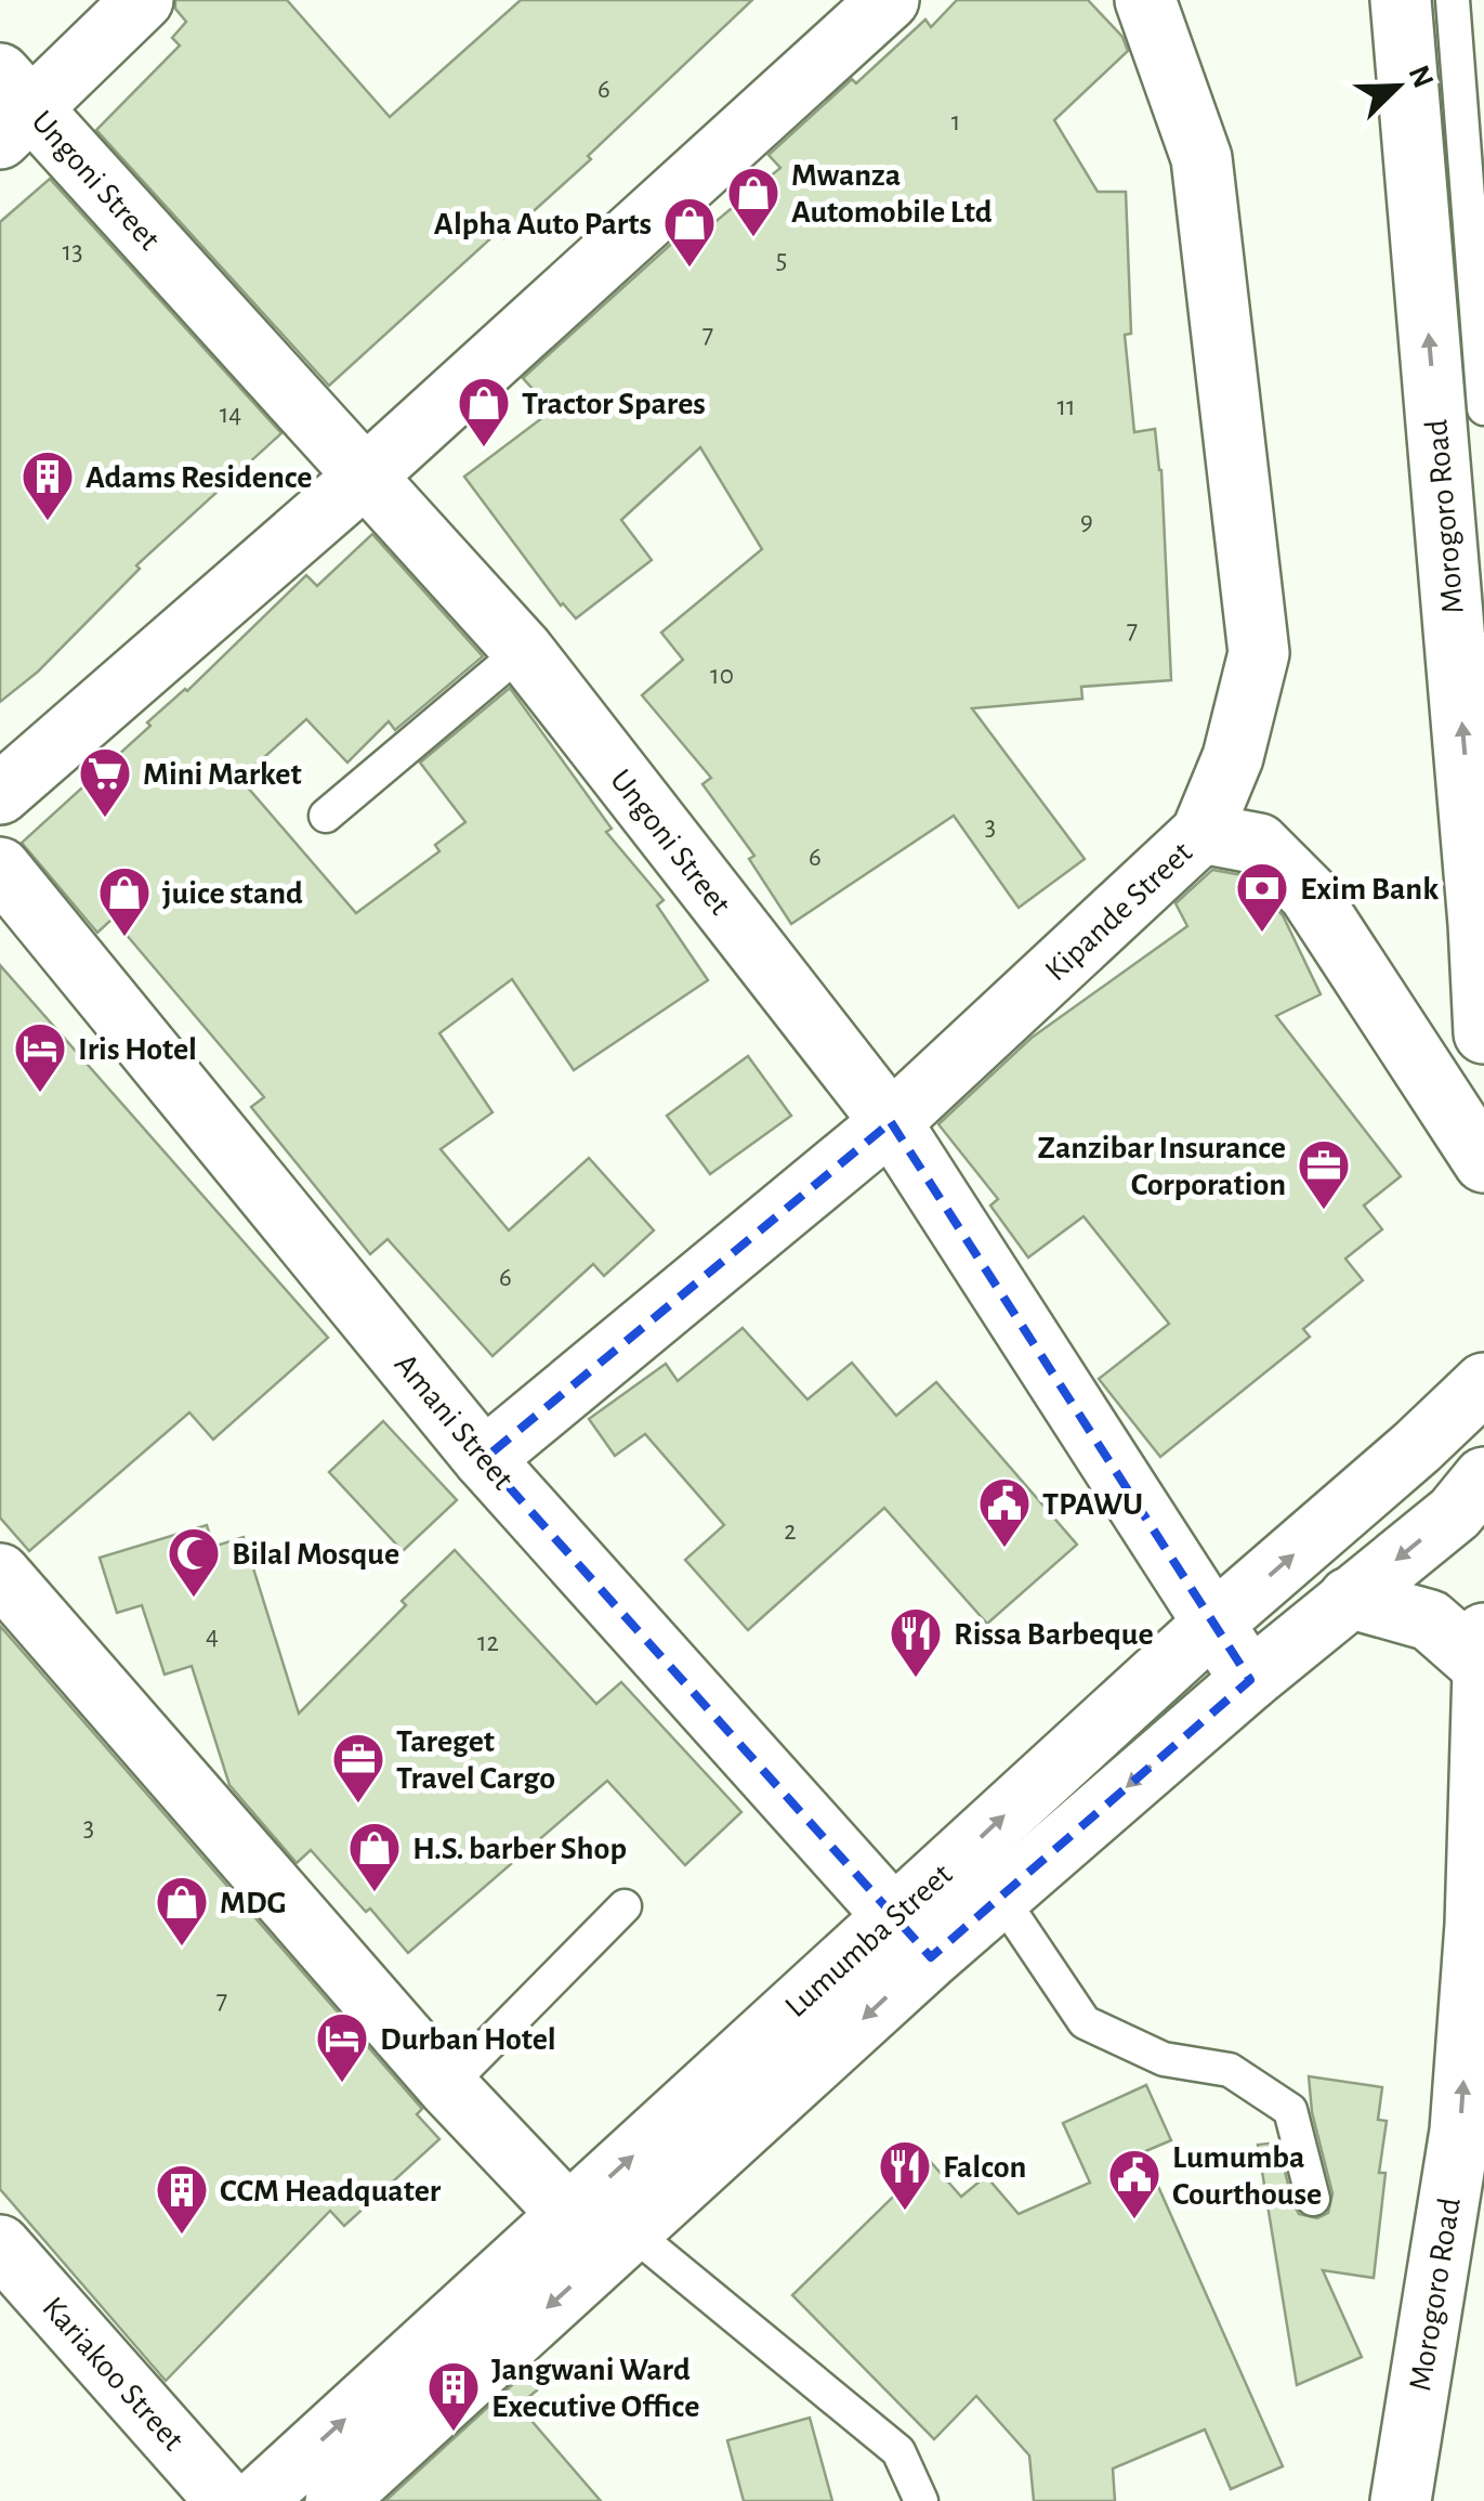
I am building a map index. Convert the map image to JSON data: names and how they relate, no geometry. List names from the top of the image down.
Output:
{
  "streets": {
    "main road": [
      "Ungoni Street",
      "Morogoro Road",
      "Kipande Street",
      "Amani Street",
      "Lumumba Street",
      "Kariakoo Street"
    ]
  },
  "crossings": [
    ["Ungoni Street", "Kipande Street"],
    ["Ungoni Street", "Lumumba Street"],
    ["Kipande Street", "Amani Street"],
    ["Amani Street", "Lumumba Street"]
  ],
  "one_way": ["Morogoro Road"],
  "places": {
    "shop": [
      "Mwanza Automobile Ltd",
      "Alpha Auto Parts",
      "Tractor Spares",
      "juice stand",
      "H.S. barber Shop",
      "MDG"
    ],
    "building": ["Adams Residence", "CCM Headquater", "Jangwani Ward Executive Office"],
    "supermarket": ["Mini Market"],
    "bank": ["Exim Bank"],
    "hotel": ["Iris Hotel", "Durban Hotel"],
    "office": ["Zanzibar Insurance Corporation", "Tareget Travel Cargo"],
    "public building": ["TPAWU", "Lumumba Courthouse"],
    "mosque": ["Bilal Mosque"],
    "restaurant": ["Rissa Barbeque", "Falcon"]
  },
  "house_numbers": [
    "6",
    "1",
    "13",
    "5",
    "7",
    "11",
    "14",
    "9",
    "7",
    "10",
    "3",
    "6",
    "6",
    "2",
    "4",
    "12",
    "3",
    "7"
  ],
  "north": "top right"
}
